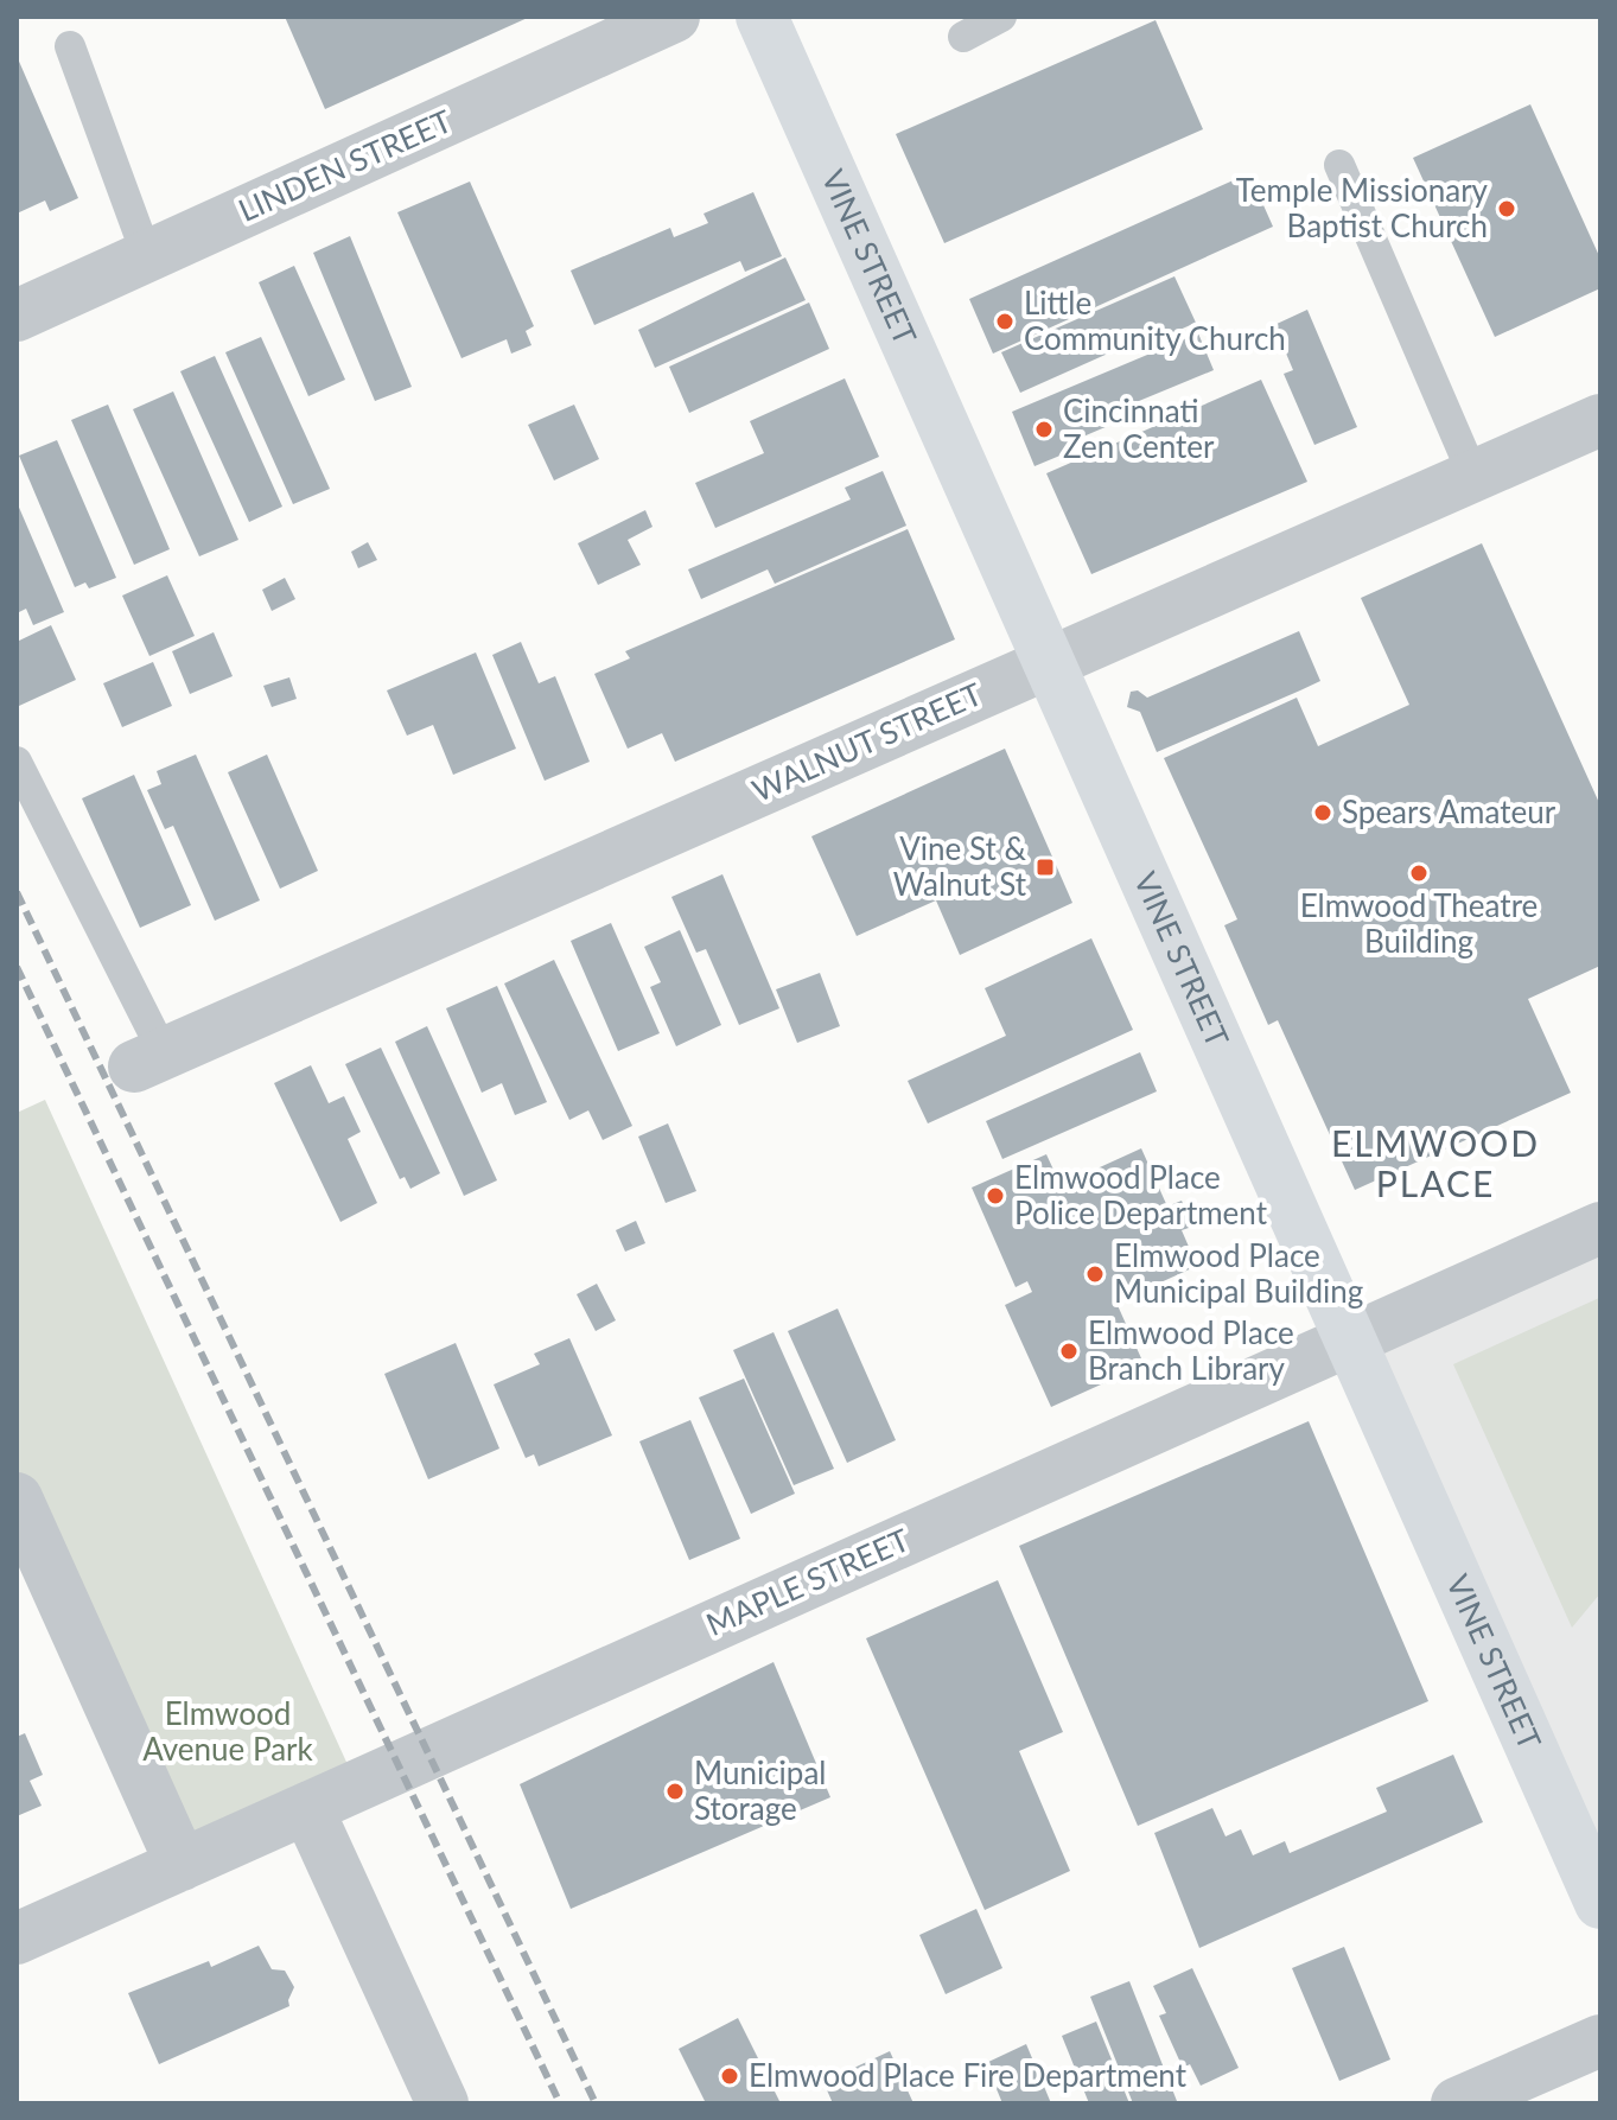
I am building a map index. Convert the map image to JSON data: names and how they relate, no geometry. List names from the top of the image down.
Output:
{
  "streets": {
    "main road": ["VINE STREET"],
    "street": ["LINDEN STREET", "WALNUT STREET", "MAPLE STREET"]
  },
  "crossings": [
    ["VINE STREET", "WALNUT STREET"],
    ["VINE STREET", "MAPLE STREET"]
  ],
  "districts": ["ELMWOOD PLACE"],
  "parks": ["Elmwood Avenue Park"],
  "places": {
    "other": [
      "Temple Missionary Baptist Church",
      "Little Community Church",
      "Cincinnati Zen Center",
      "Spears Amateur",
      "Elmwood Theatre Building",
      "Elmwood Place Police Department",
      "Elmwood Place Municipal Building",
      "Elmwood Place Branch Library",
      "Municipal Storage",
      "Elmwood Place Fire Department"
    ],
    "transit": ["Vine St & Walnut St"]
  }
}
